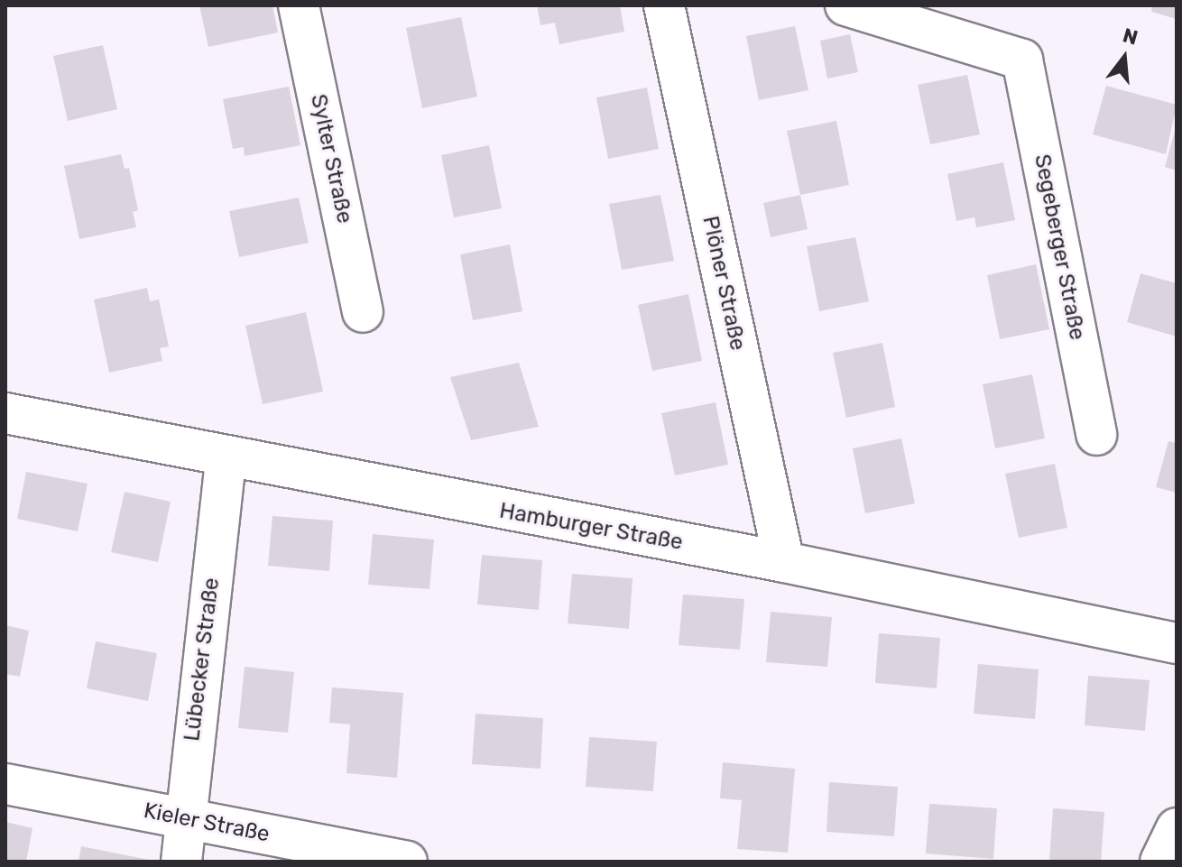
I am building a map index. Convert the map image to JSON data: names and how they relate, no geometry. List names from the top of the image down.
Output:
{
  "streets": {
    "street": [
      "Sylter Straße",
      "Segeberger Straße",
      "Plöner Straße",
      "Hamburger Straße",
      "Lübecker Straße",
      "Kieler Straße"
    ]
  },
  "crossings": [
    ["Plöner Straße", "Hamburger Straße"],
    ["Hamburger Straße", "Lübecker Straße"],
    ["Lübecker Straße", "Kieler Straße"]
  ],
  "north": "top"
}
